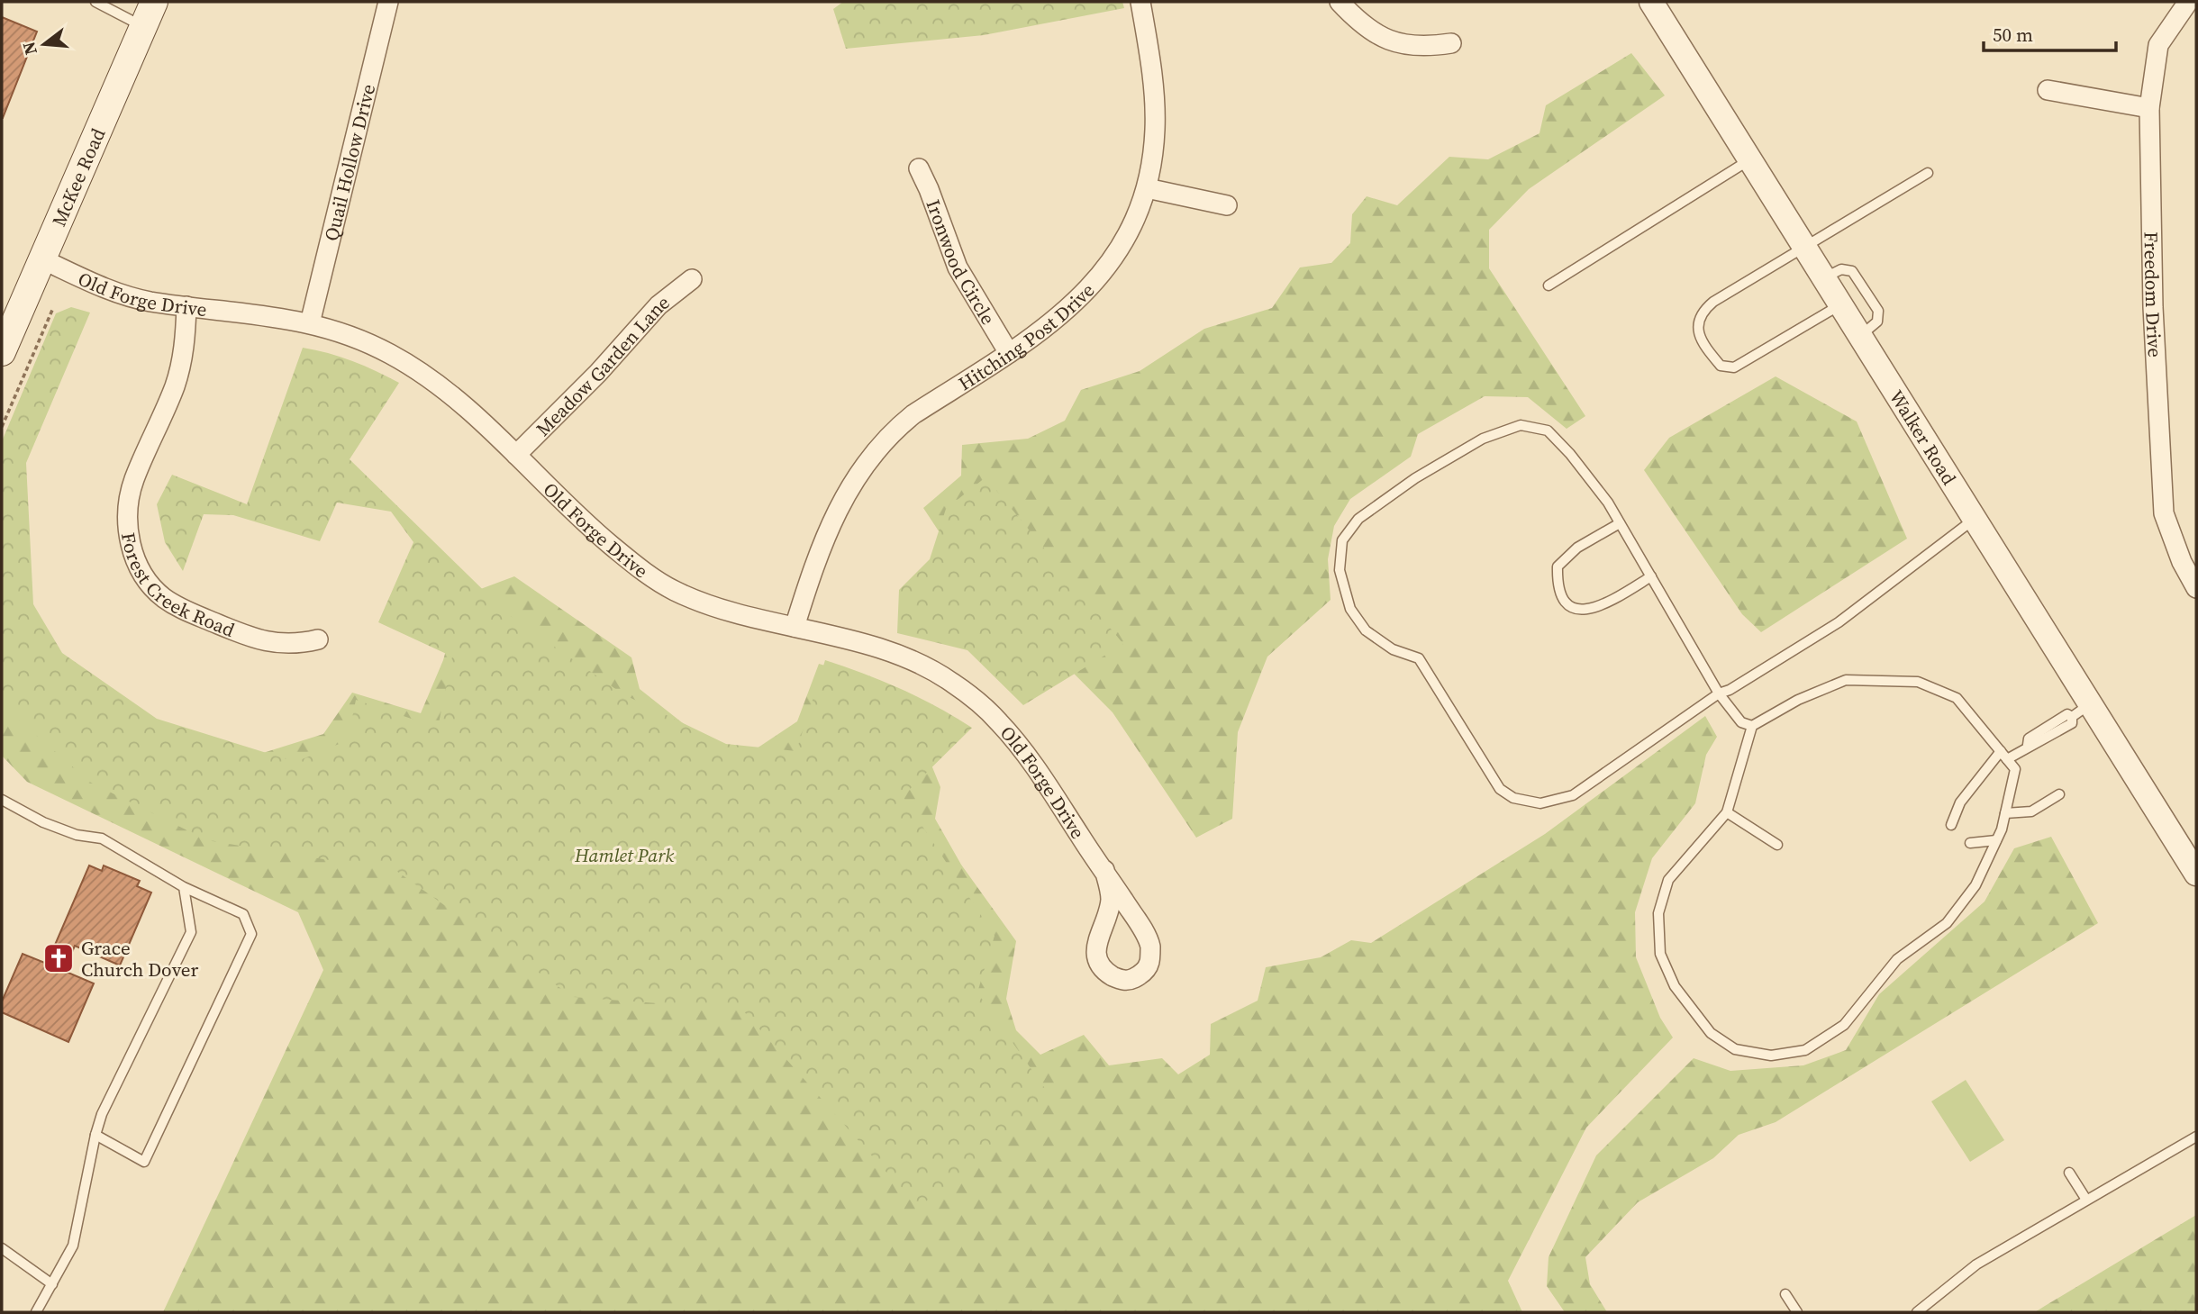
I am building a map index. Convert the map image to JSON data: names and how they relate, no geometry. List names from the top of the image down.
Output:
{
  "streets": {
    "main road": ["McKee Road"],
    "street": [
      "Quail Hollow Drive",
      "Ironwood Circle",
      "Old Forge Drive",
      "Freedom Drive",
      "Hitching Post Drive",
      "Meadow Garden Lane",
      "Walker Road",
      "Forest Creek Road"
    ]
  },
  "crossings": [
    ["Quail Hollow Drive", "Old Forge Drive"],
    ["McKee Road", "Old Forge Drive"],
    ["Ironwood Circle", "Hitching Post Drive"],
    ["Old Forge Drive", "Hitching Post Drive"],
    ["Old Forge Drive", "Meadow Garden Lane"],
    ["Old Forge Drive", "Forest Creek Road"]
  ],
  "parks": ["Hamlet Park"],
  "places": {
    "church": ["Grace Church Dover"]
  },
  "scale_bar": "50 m",
  "north": "left"
}
